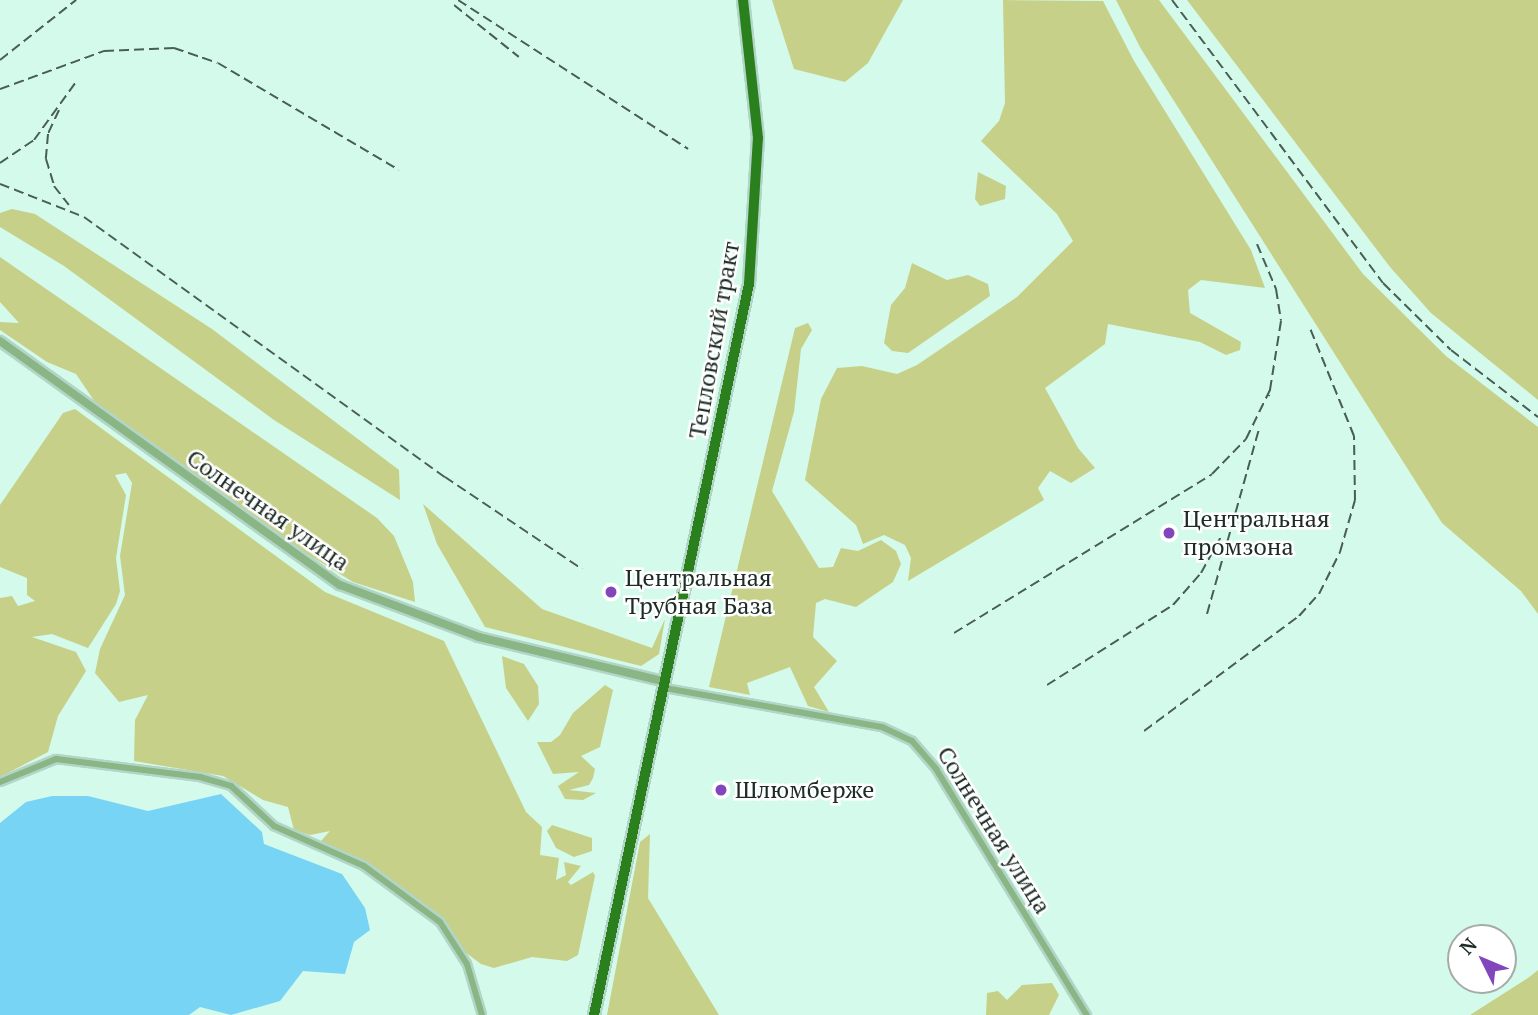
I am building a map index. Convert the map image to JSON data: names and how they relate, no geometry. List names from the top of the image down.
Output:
{
  "streets": {
    "main road": ["Тепловский тракт"],
    "street": ["Солнечная улица"]
  },
  "crossings": [
    ["Тепловский тракт", "Солнечная улица"]
  ],
  "places": ["Центральная промзона", "Центральная Трубная База", "Шлюмберже"],
  "north": "top left"
}
